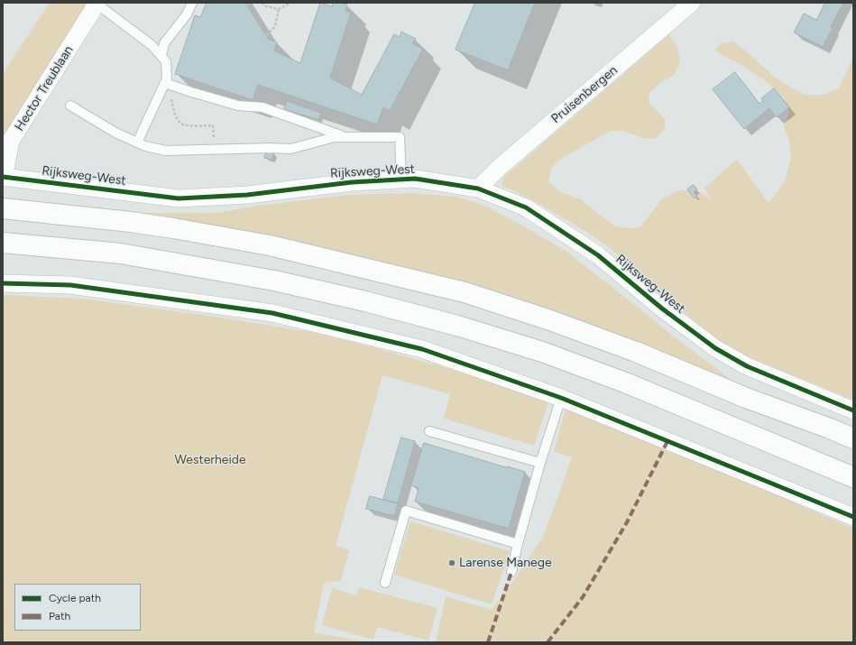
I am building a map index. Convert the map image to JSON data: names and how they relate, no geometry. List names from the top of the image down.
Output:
{
  "streets": {
    "street": ["Hector Treublaan", "Pruisenbergen", "Rijksweg-West"]
  },
  "crossings": [
    ["Hector Treublaan", "Rijksweg-West"],
    ["Pruisenbergen", "Rijksweg-West"]
  ],
  "parks": ["Westerheide"],
  "places": ["Larense Manege"],
  "legend": ["Cycle path", "Path"]
}
